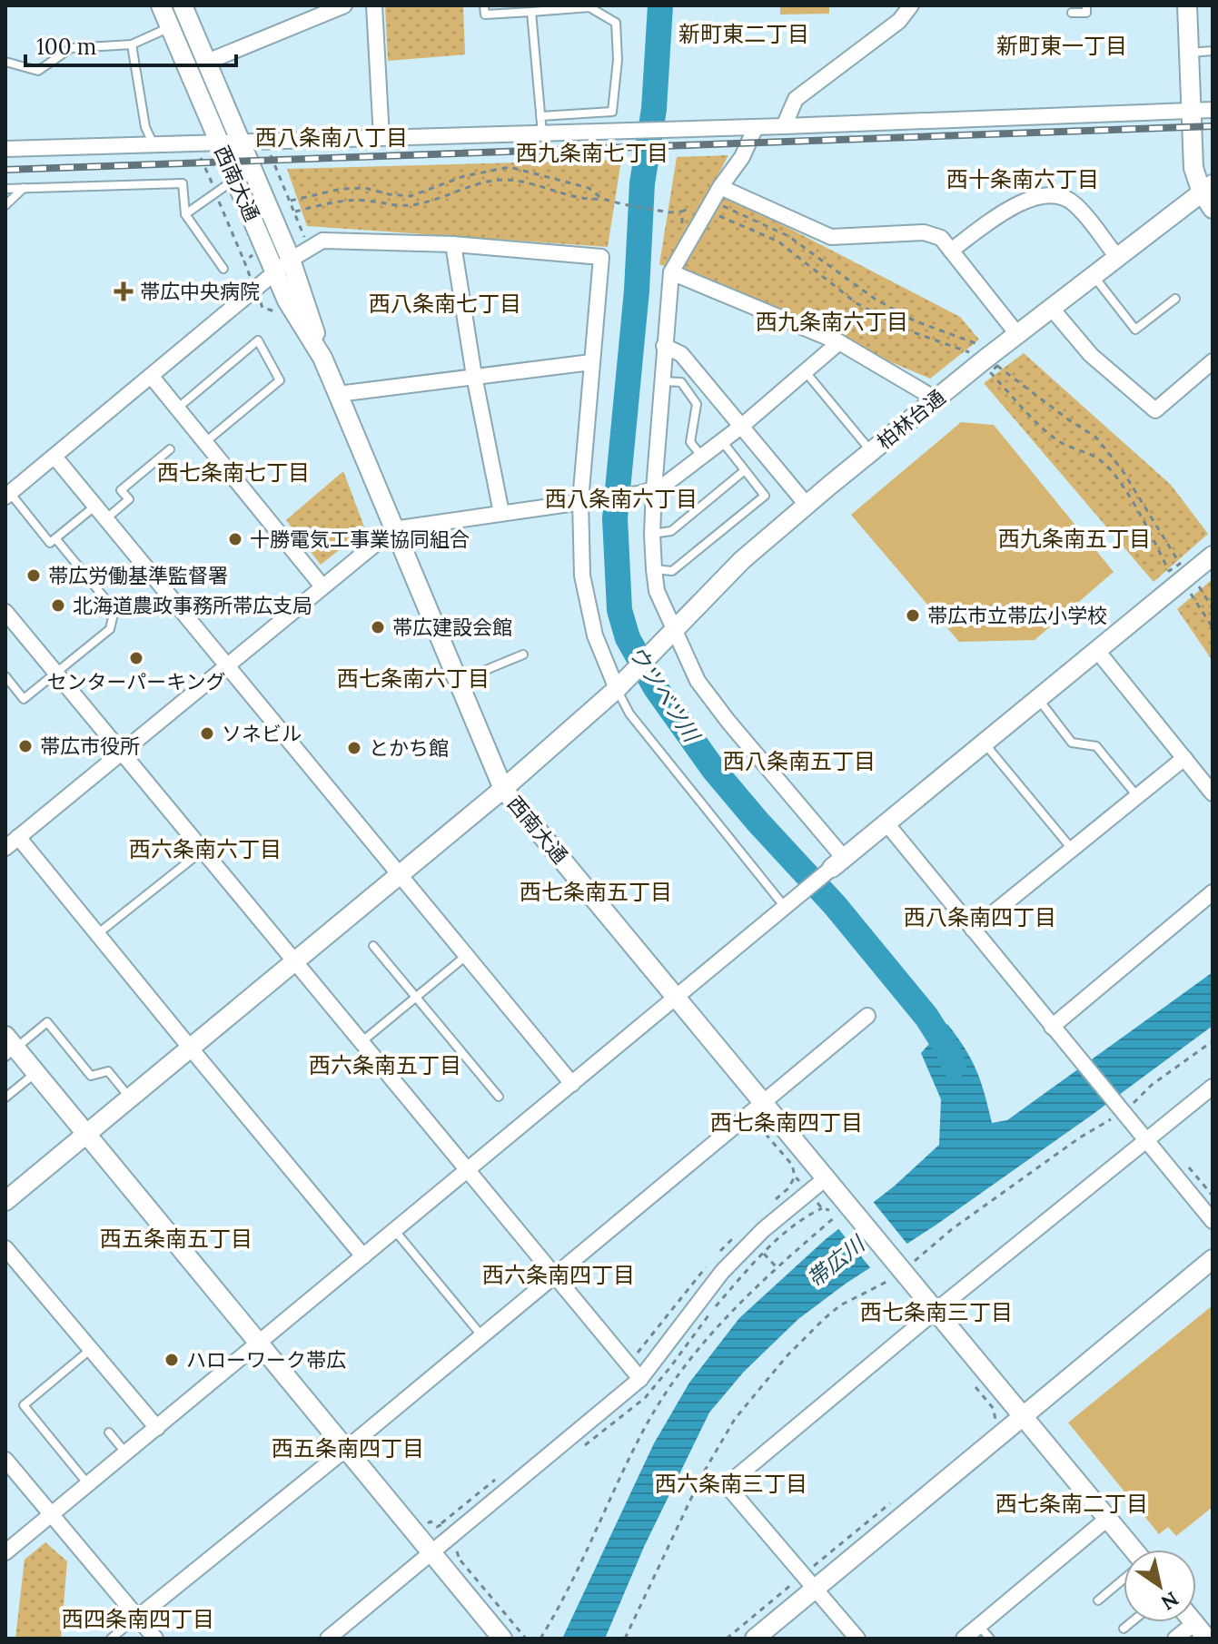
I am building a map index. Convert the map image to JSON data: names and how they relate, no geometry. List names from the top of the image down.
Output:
{
  "streets": {
    "street": ["西南大通", "柏林台通"]
  },
  "crossings": [
    ["西南大通", "柏林台通"]
  ],
  "districts": [
    "新町東二丁目",
    "新町東一丁目",
    "西八条南八丁目",
    "西九条南七丁目",
    "西十条南六丁目",
    "西八条南七丁目",
    "西九条南六丁目",
    "西七条南七丁目",
    "西八条南六丁目",
    "西九条南五丁目",
    "西七条南六丁目",
    "西八条南五丁目",
    "西六条南六丁目",
    "西七条南五丁目",
    "西八条南四丁目",
    "西六条南五丁目",
    "西七条南四丁目",
    "西五条南五丁目",
    "西六条南四丁目",
    "西七条南三丁目",
    "西五条南四丁目",
    "西六条南三丁目",
    "西七条南二丁目",
    "西四条南四丁目"
  ],
  "water": ["ウツベツ川", "帯広川"],
  "places": {
    "health": ["帯広中央病院"],
    "other": [
      "十勝電気工事業協同組合",
      "帯広労働基準監督署",
      "北海道農政事務所帯広支局",
      "帯広市立帯広小学校",
      "帯広建設会館",
      "センターパーキング",
      "ソネビル",
      "帯広市役所",
      "とかち館",
      "ハローワーク帯広"
    ]
  },
  "scale_bar": "100 m",
  "north": "bottom right"
}
